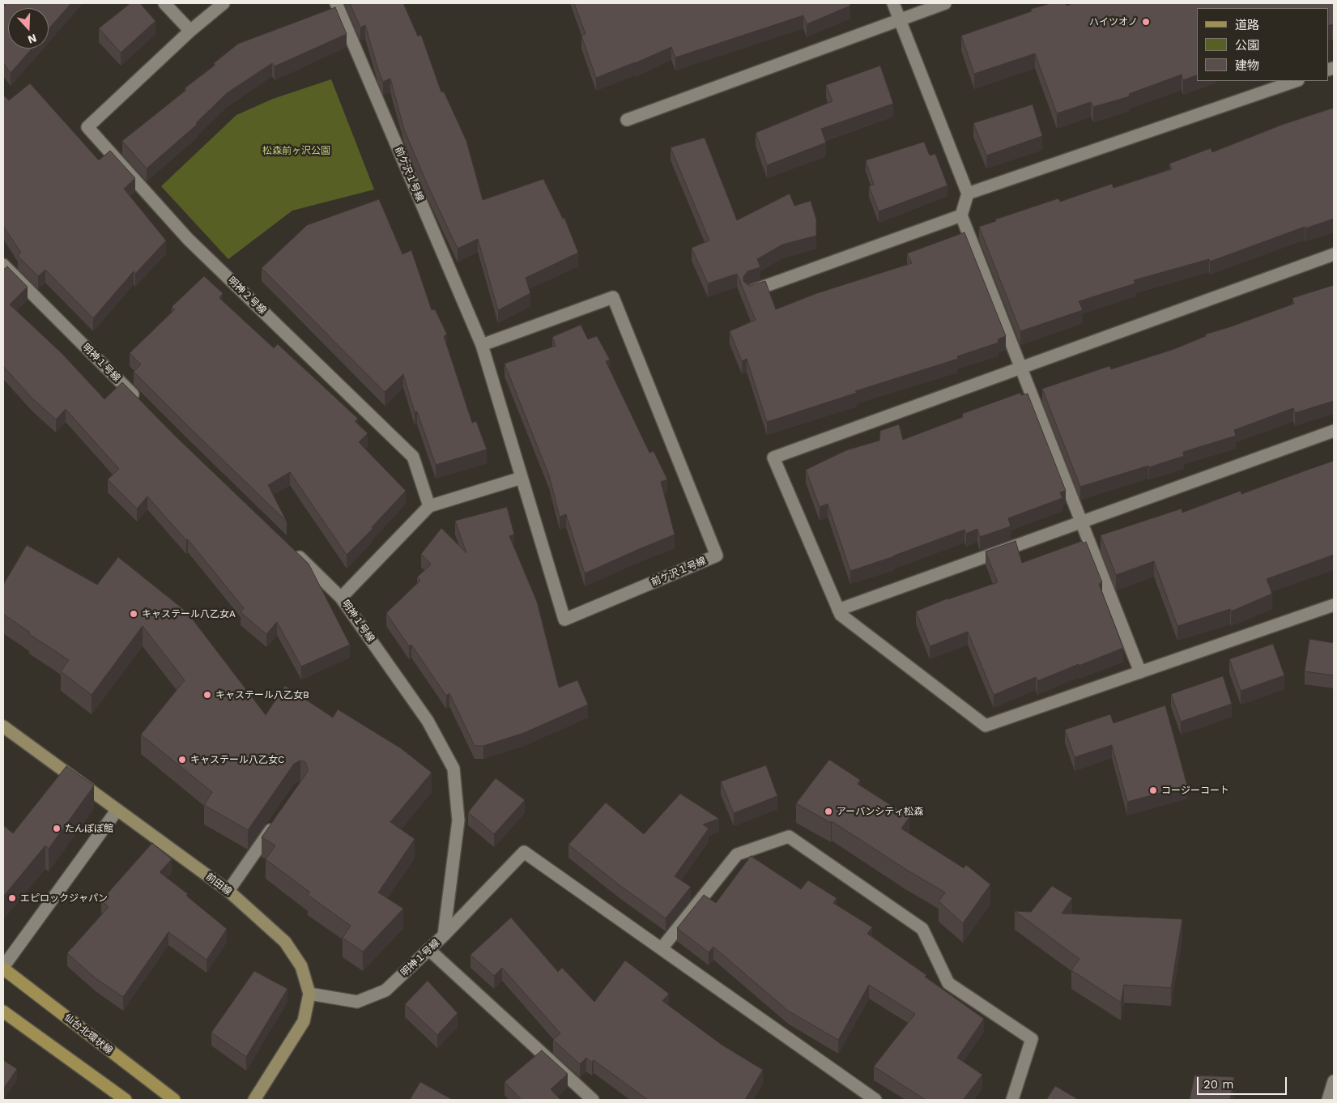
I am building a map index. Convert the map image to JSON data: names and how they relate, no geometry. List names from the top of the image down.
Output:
{
  "streets": {
    "main road": ["仙台北環状線"],
    "street": [
      "前ケ沢１号線",
      "明神２号線",
      "明神１号線",
      "前田線"
    ]
  },
  "crossings": [
    ["明神１号線", "前田線"]
  ],
  "parks": ["松森前ヶ沢公園"],
  "places": [
    "ハイツオノ",
    "キャステール八乙女A",
    "キャステール八乙女B",
    "キャステール八乙女C",
    "コージーコート",
    "アーバンシティ松森",
    "たんぽぽ館",
    "エピロックジャパン"
  ],
  "legend": ["道路", "公園", "建物"],
  "scale_bar": "20 m",
  "north": "bottom"
}
